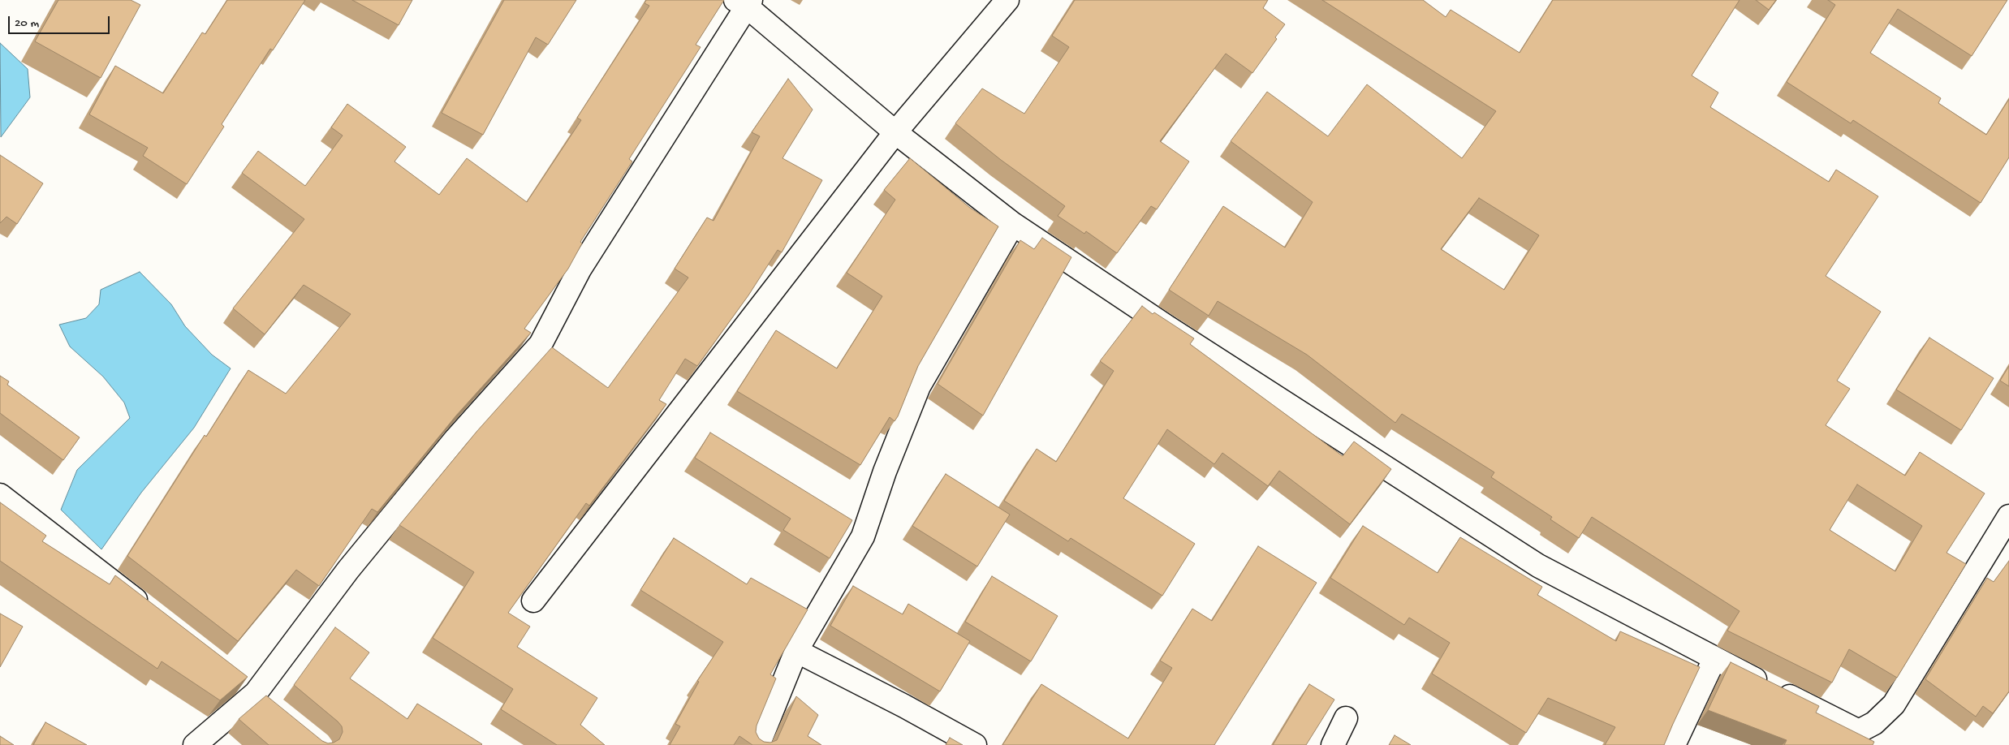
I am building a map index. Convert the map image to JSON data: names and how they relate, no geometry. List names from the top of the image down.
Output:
{
  "scale_bar": "20 m"
}
